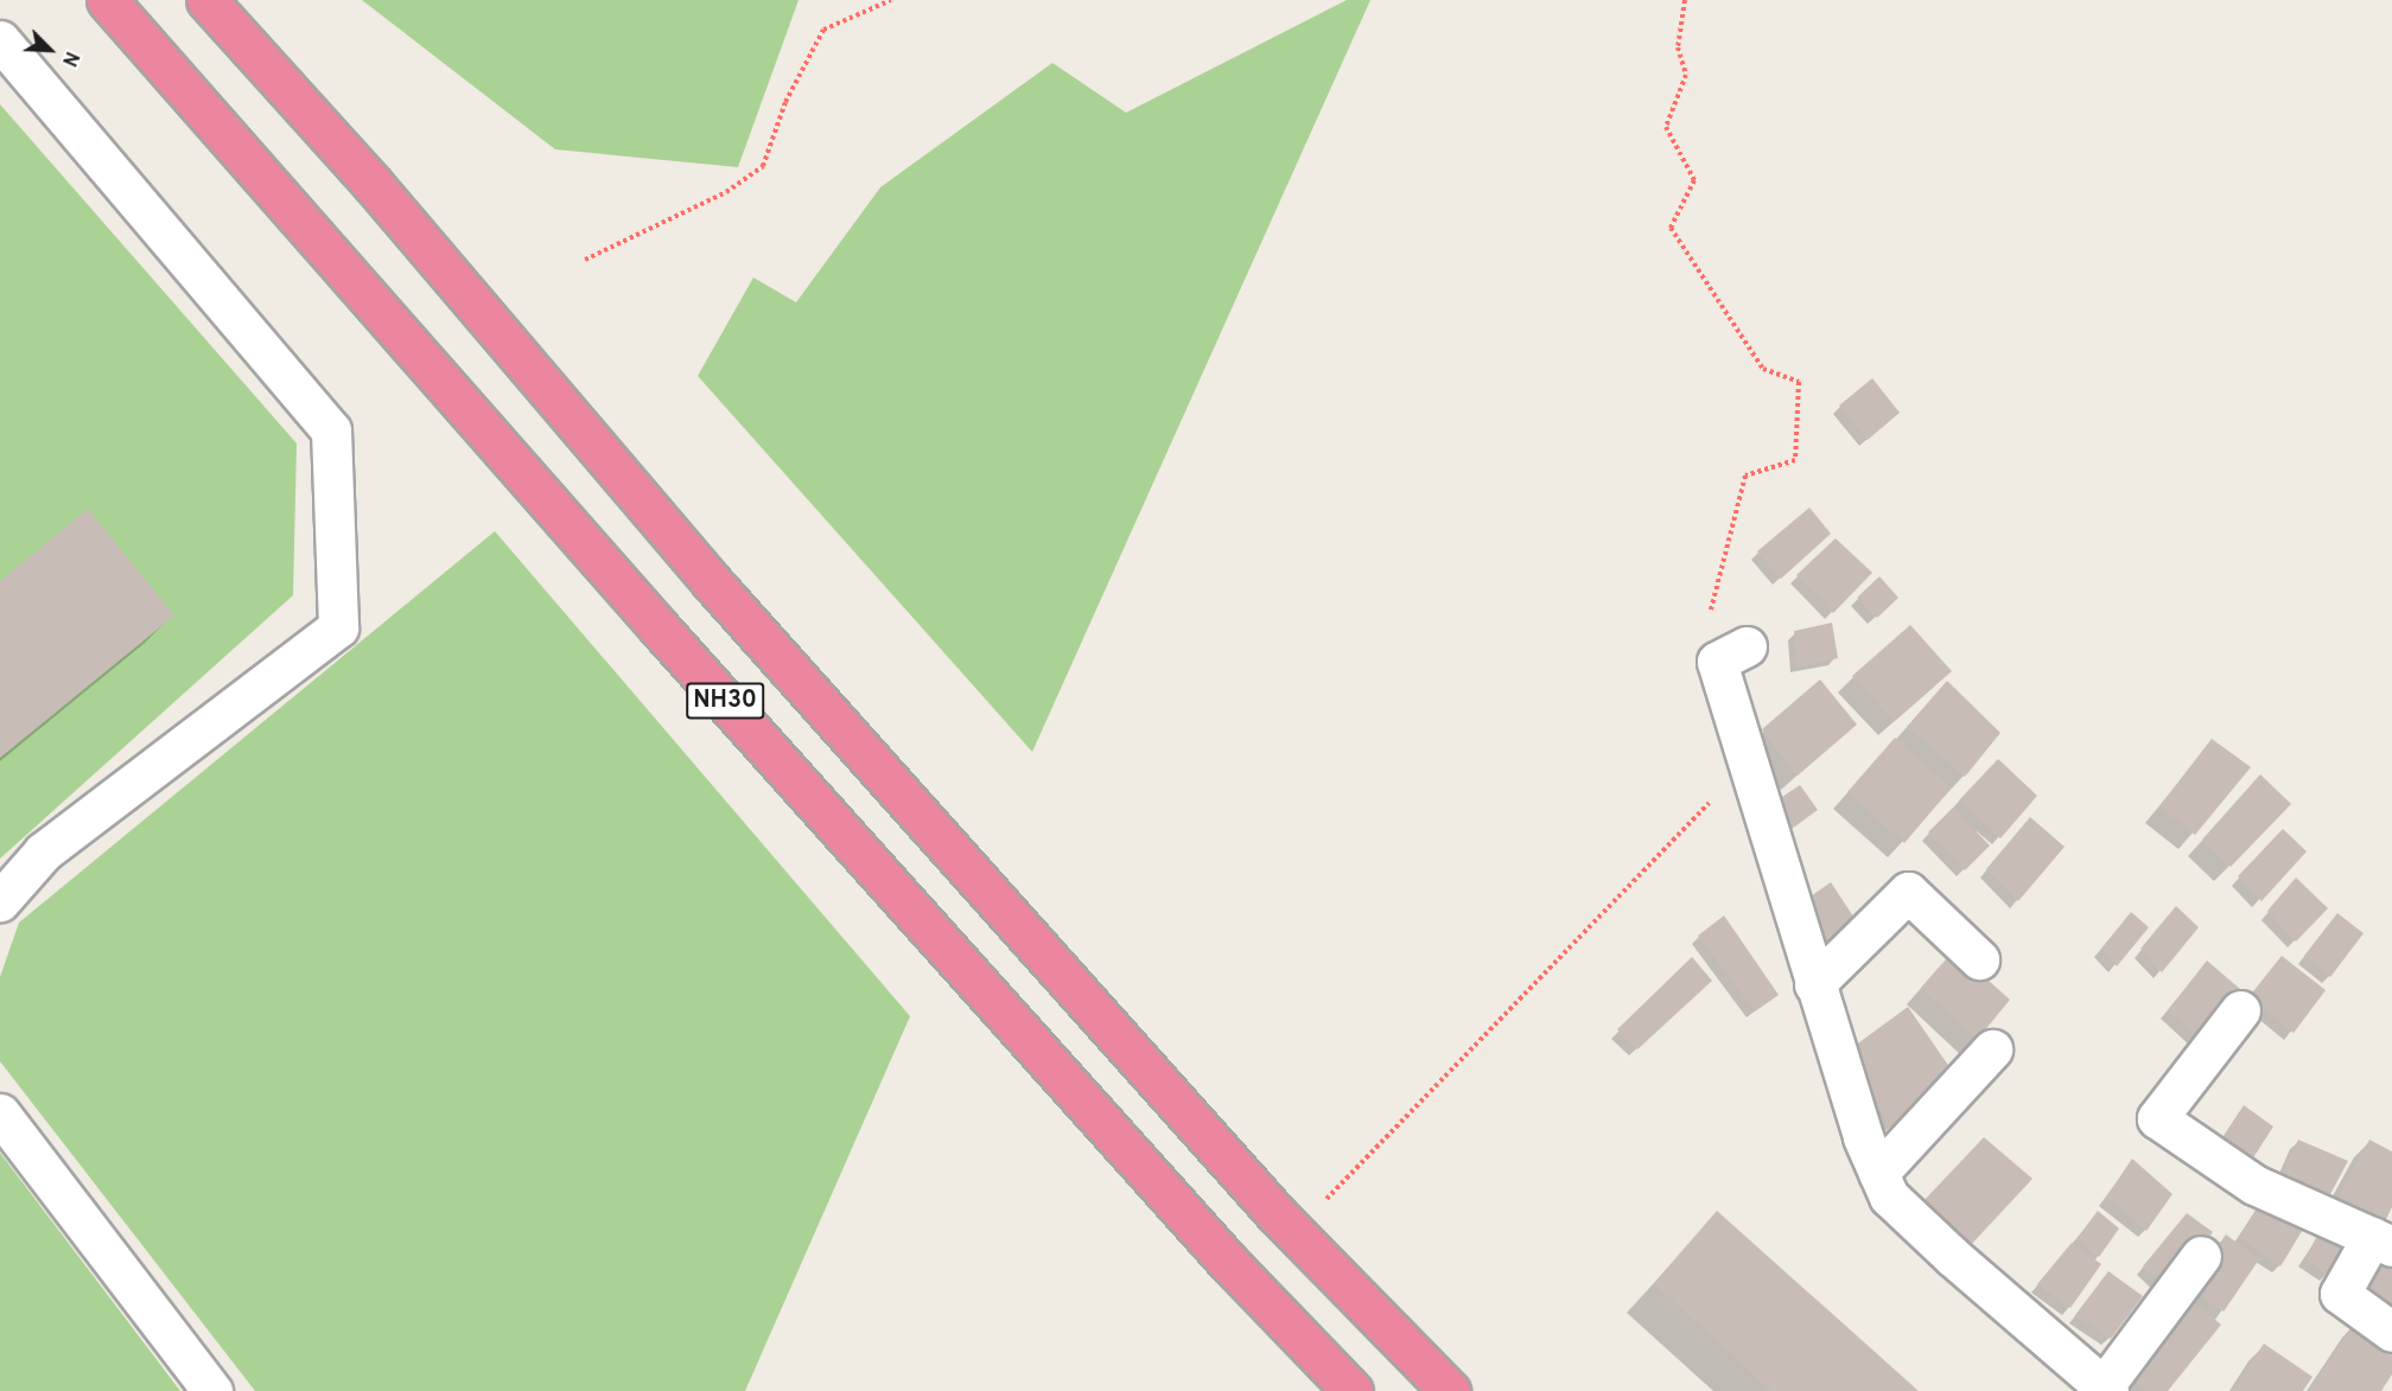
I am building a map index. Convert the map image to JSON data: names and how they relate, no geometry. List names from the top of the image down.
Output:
{
  "streets": {
    "highway": ["NH30"]
  },
  "north": "bottom right"
}
